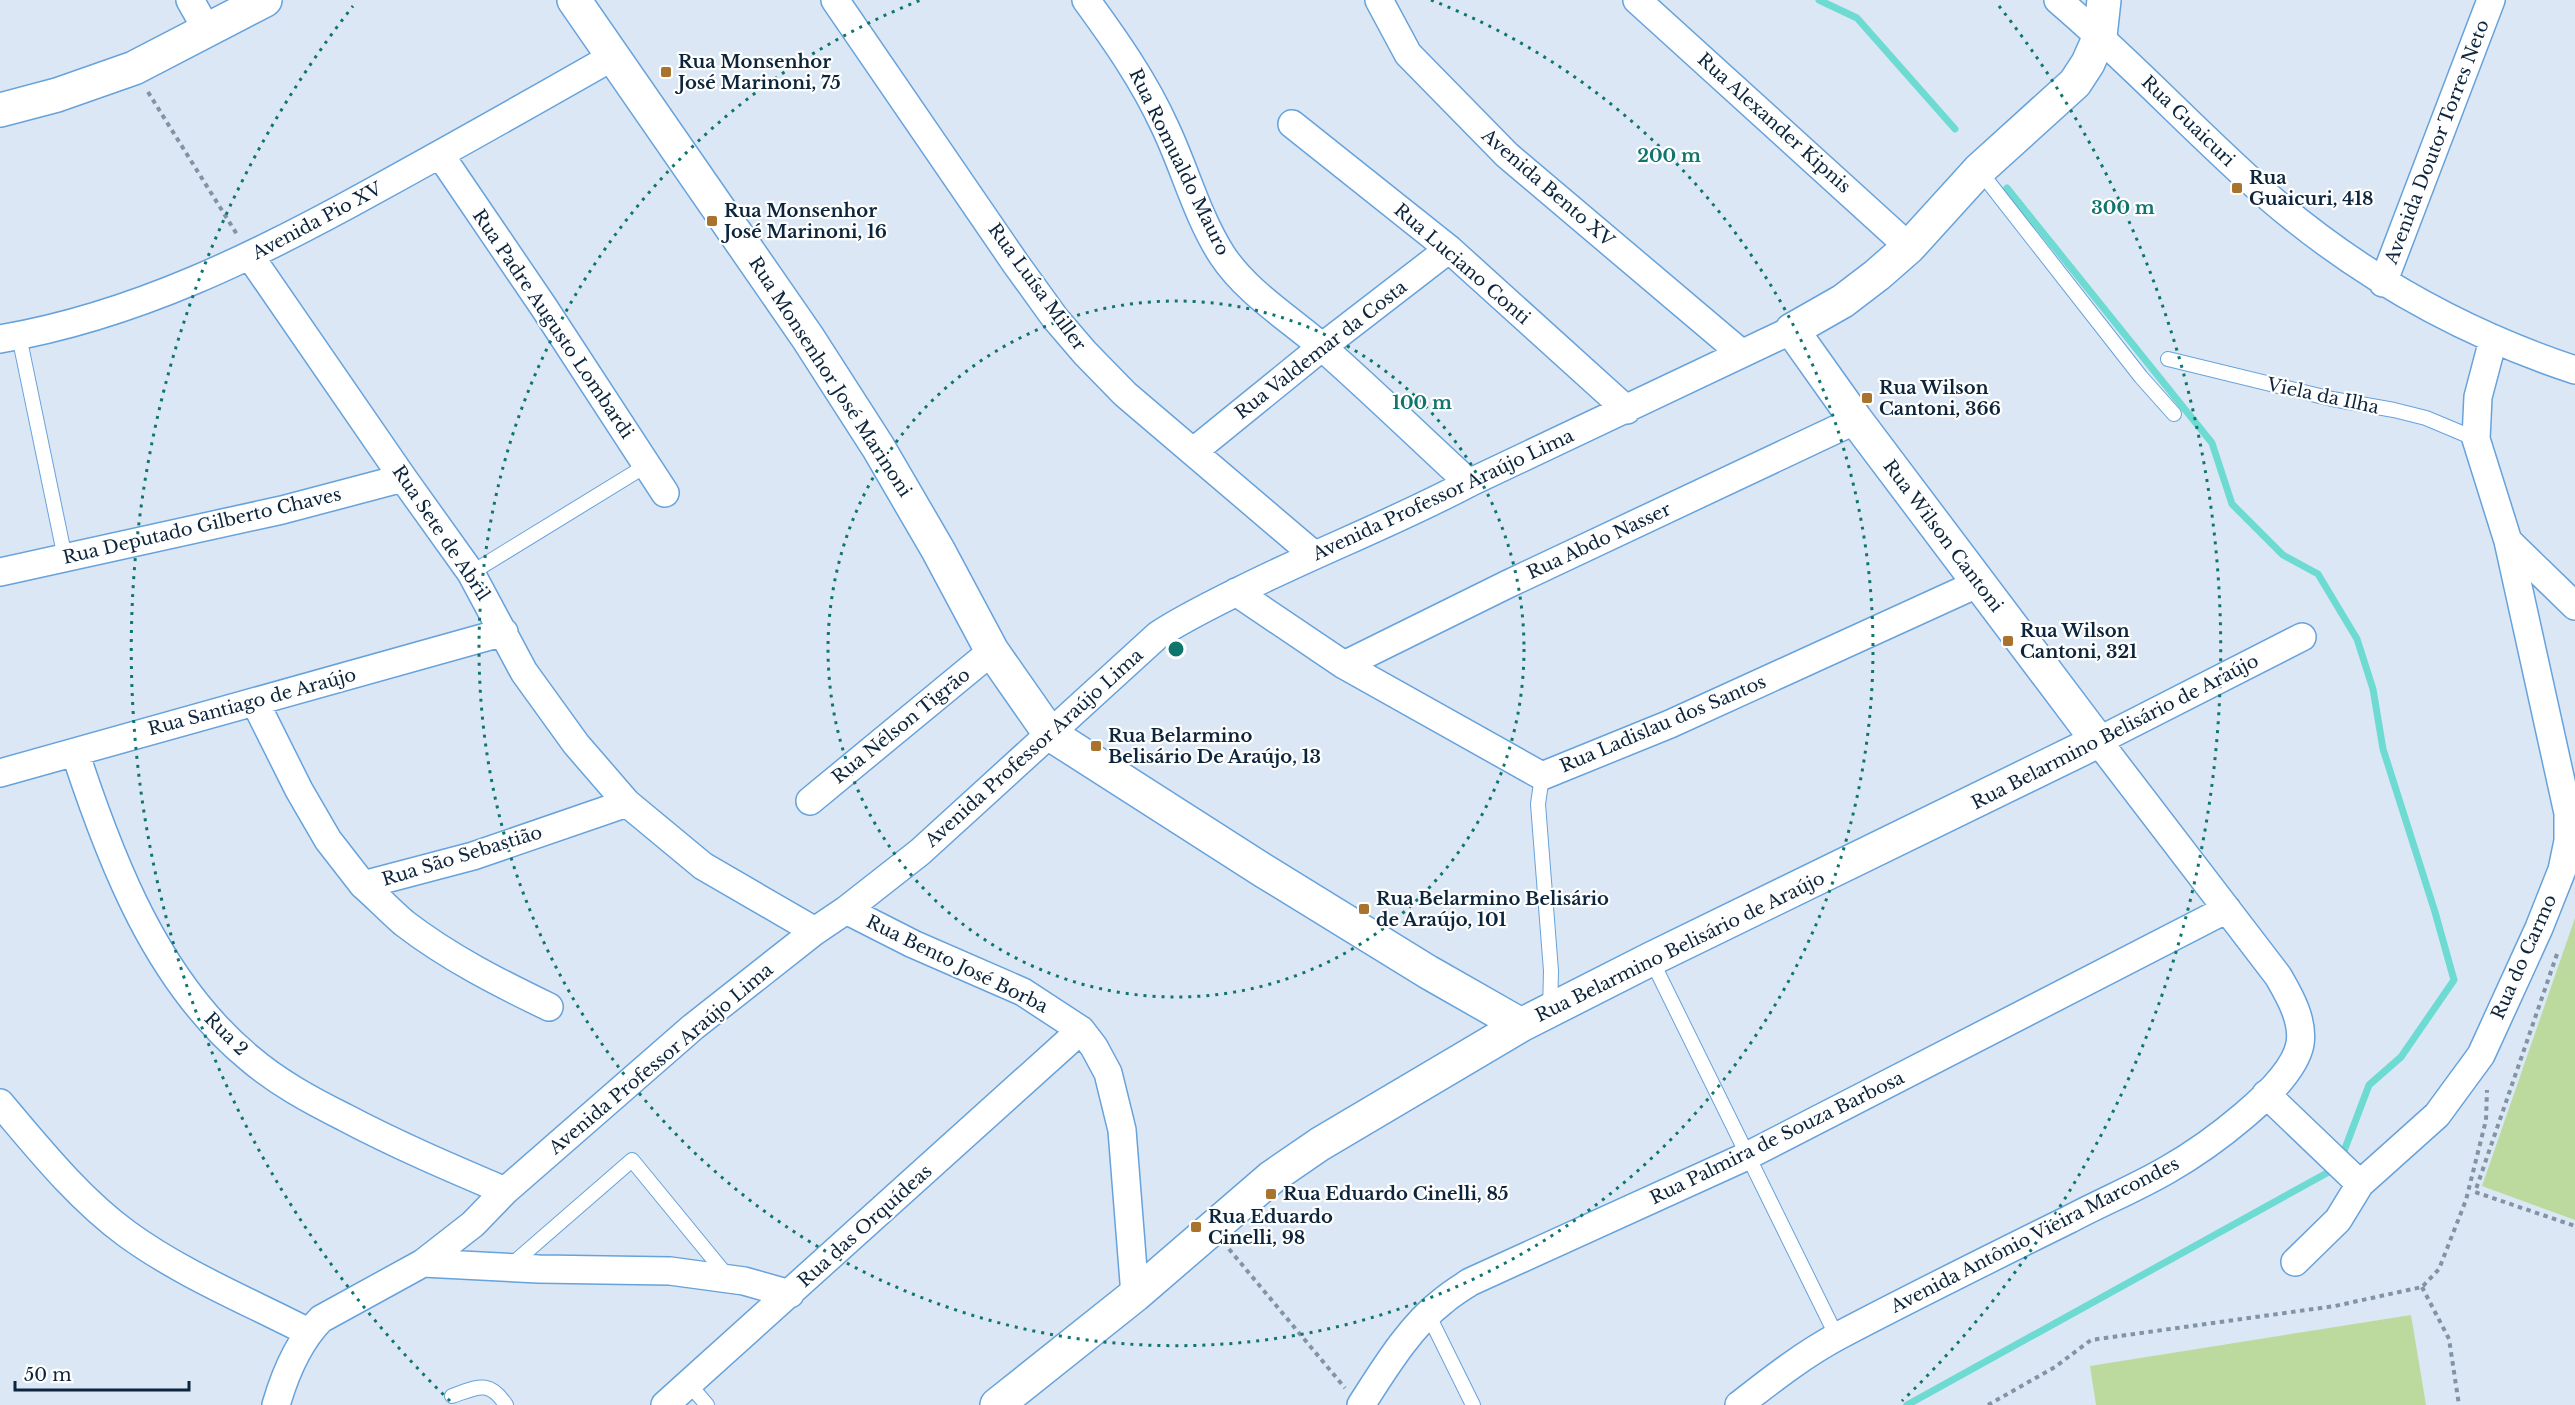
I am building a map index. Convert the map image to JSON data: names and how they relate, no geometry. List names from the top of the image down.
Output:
{
  "streets": {
    "street": [
      "Rua Guaicuri",
      "Rua Alexander Kipnis",
      "Avenida Doutor Torres Neto",
      "Rua Romualdo Mauro",
      "Avenida Bento XV",
      "Avenida Pio XV",
      "Rua Luciano Conti",
      "Rua Luísa Miller",
      "Rua Padre Augusto Lombardi",
      "Rua Valdemar da Costa",
      "Rua Monsenhor José Marinoni",
      "Avenida Professor Araújo Lima",
      "Rua Deputado Gilberto Chaves",
      "Rua Sete de Abril",
      "Rua Wilson Cantoni",
      "Rua Abdo Nasser",
      "Rua Santiago de Araújo",
      "Rua Ladislau dos Santos",
      "Rua Nélson Tigrão",
      "Rua Belarmino Belisário de Araújo",
      "Rua São Sebastião",
      "Rua do Carmo",
      "Rua Bento José Borba",
      "Rua 2",
      "Rua Palmira de Souza Barbosa",
      "Rua das Orquídeas",
      "Avenida Antônio Vieira Marcondes"
    ],
    "lane": ["Viela da Ilha"]
  },
  "crossings": [
    ["Rua Guaicuri", "Avenida Doutor Torres Neto"],
    ["Rua Guaicuri", "Avenida Professor Araújo Lima"],
    ["Rua Guaicuri", "Rua do Carmo"],
    ["Rua Alexander Kipnis", "Avenida Professor Araújo Lima"],
    ["Rua Romualdo Mauro", "Rua Valdemar da Costa"],
    ["Rua Romualdo Mauro", "Avenida Professor Araújo Lima"],
    ["Avenida Bento XV", "Avenida Professor Araújo Lima"],
    ["Avenida Pio XV", "Rua Padre Augusto Lombardi"],
    ["Avenida Pio XV", "Rua Monsenhor José Marinoni"],
    ["Avenida Pio XV", "Rua Sete de Abril"],
    ["Rua Luciano Conti", "Rua Valdemar da Costa"],
    ["Rua Luciano Conti", "Avenida Professor Araújo Lima"],
    ["Rua Luísa Miller", "Rua Valdemar da Costa"],
    ["Rua Luísa Miller", "Avenida Professor Araújo Lima"],
    ["Rua Monsenhor José Marinoni", "Avenida Professor Araújo Lima"],
    ["Rua Monsenhor José Marinoni", "Rua Nélson Tigrão"],
    ["Rua Monsenhor José Marinoni", "Rua Belarmino Belisário de Araújo"],
    ["Viela da Ilha", "Rua do Carmo"],
    ["Avenida Professor Araújo Lima", "Rua Sete de Abril"],
    ["Avenida Professor Araújo Lima", "Rua Wilson Cantoni"],
    ["Avenida Professor Araújo Lima", "Rua Ladislau dos Santos"],
    ["Avenida Professor Araújo Lima", "Rua Belarmino Belisário de Araújo"],
    ["Avenida Professor Araújo Lima", "Rua Bento José Borba"],
    ["Avenida Professor Araújo Lima", "Rua 2"],
    ["Avenida Professor Araújo Lima", "Rua das Orquídeas"],
    ["Rua Deputado Gilberto Chaves", "Rua Sete de Abril"],
    ["Rua Sete de Abril", "Rua Santiago de Araújo"],
    ["Rua Sete de Abril", "Rua São Sebastião"],
    ["Rua Wilson Cantoni", "Rua Abdo Nasser"],
    ["Rua Wilson Cantoni", "Rua Ladislau dos Santos"],
    ["Rua Wilson Cantoni", "Rua Belarmino Belisário de Araújo"],
    ["Rua Wilson Cantoni", "Rua Palmira de Souza Barbosa"],
    ["Rua Wilson Cantoni", "Avenida Antônio Vieira Marcondes"],
    ["Rua Abdo Nasser", "Rua Ladislau dos Santos"],
    ["Rua Santiago de Araújo", "Rua São Sebastião"],
    ["Rua Santiago de Araújo", "Rua 2"],
    ["Rua Bento José Borba", "Rua das Orquídeas"]
  ],
  "places": {
    "transit": [
      "Rua Monsenhor José Marinoni, 75",
      "Rua Guaicuri, 418",
      "Rua Monsenhor José Marinoni, 16",
      "Rua Wilson Cantoni, 366",
      "Rua Wilson Cantoni, 321",
      "Rua Belarmino Belisário De Araújo, 13",
      "Rua Belarmino Belisário de Araújo, 101",
      "Rua Eduardo Cinelli, 85",
      "Rua Eduardo Cinelli, 98"
    ]
  },
  "scale_bar": "50 m",
  "rings": ["200 m", "300 m", "100 m"]
}
